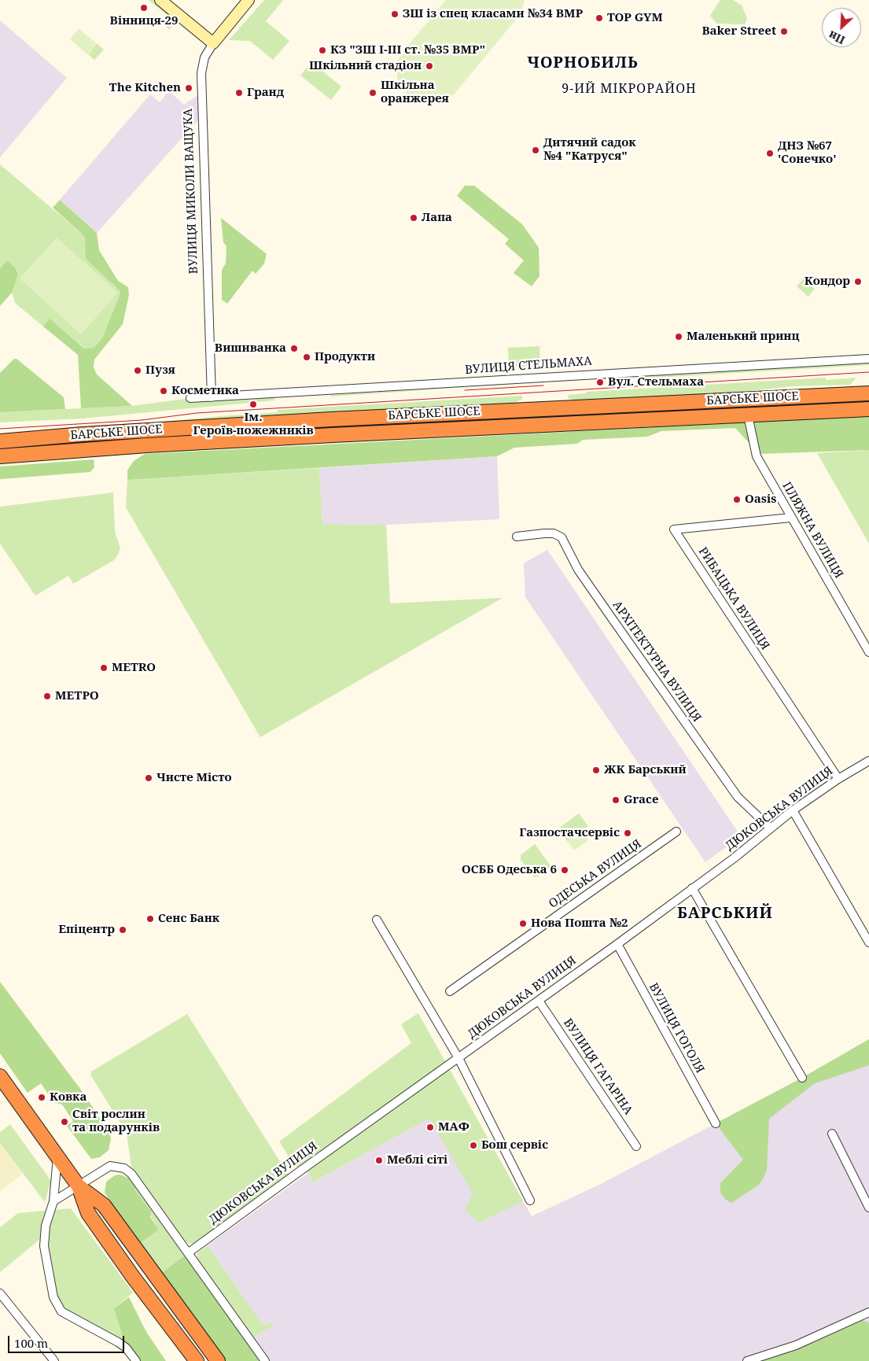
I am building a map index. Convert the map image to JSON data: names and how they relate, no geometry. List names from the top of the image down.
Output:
{
  "streets": {
    "highway": ["БАРСЬКЕ ШОСЕ"],
    "street": [
      "ВУЛИЦЯ МИКОЛИ ВАЩУКА",
      "ВУЛИЦЯ СТЕЛЬМАХА",
      "ПЛЯЖНА ВУЛИЦЯ",
      "РИБАЦЬКА ВУЛИЦЯ",
      "АРХІТЕКТУРНА ВУЛИЦЯ",
      "ДЮКОВСЬКА ВУЛИЦЯ",
      "ОДЕСЬКА ВУЛИЦЯ",
      "ВУЛИЦЯ ГОГОЛЯ",
      "ВУЛИЦЯ ГАГАРІНА"
    ]
  },
  "crossings": [
    ["ВУЛИЦЯ МИКОЛИ ВАЩУКА", "ВУЛИЦЯ СТЕЛЬМАХА"],
    ["ПЛЯЖНА ВУЛИЦЯ", "РИБАЦЬКА ВУЛИЦЯ"],
    ["РИБАЦЬКА ВУЛИЦЯ", "ДЮКОВСЬКА ВУЛИЦЯ"],
    ["АРХІТЕКТУРНА ВУЛИЦЯ", "ДЮКОВСЬКА ВУЛИЦЯ"],
    ["ДЮКОВСЬКА ВУЛИЦЯ", "ВУЛИЦЯ ГОГОЛЯ"],
    ["ДЮКОВСЬКА ВУЛИЦЯ", "ВУЛИЦЯ ГАГАРІНА"]
  ],
  "districts": ["ЧОРНОБИЛЬ", "9-ИЙ МІКРОРАЙОН", "БАРСЬКИЙ"],
  "places": [
    "Вінниця-29",
    "ЗШ із спец класами №34 ВМР",
    "TOP GYM",
    "Baker Street",
    "КЗ \"ЗШ І-ІІІ ст. №35 ВМР\"",
    "Шкільний стадіон",
    "The Kitchen",
    "Гранд",
    "Шкільна оранжерея",
    "Дитячий садок №4 \"Катруся\"",
    "ДНЗ №67 'Сонечко'",
    "Лапа",
    "Кондор",
    "Маленький принц",
    "Вишиванка",
    "Продукти",
    "Пузя",
    "Вул. Стельмаха",
    "Косметика",
    "Ім. Героїв-пожежників",
    "Oasis",
    "METRO",
    "МЕТРО",
    "ЖК Барський",
    "Чисте Місто",
    "Grace",
    "Газпостачсервіс",
    "ОСББ Одеська 6",
    "Сенс Банк",
    "Нова Пошта №2",
    "Епіцентр",
    "Ковка",
    "Світ рослин та подарунків",
    "МАФ",
    "Бош сервіс",
    "Меблі сіті"
  ],
  "scale_bar": "100 m",
  "north": "bottom left"
}
